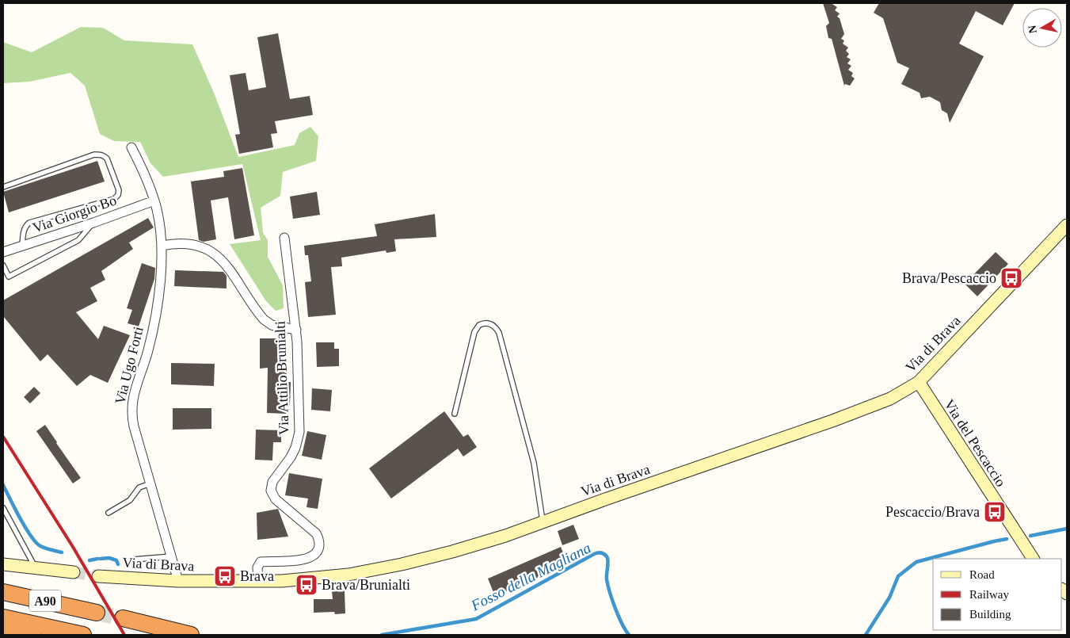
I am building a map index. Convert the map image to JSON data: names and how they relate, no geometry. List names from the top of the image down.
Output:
{
  "streets": {
    "highway": ["A90"],
    "street": [
      "Via Giorgio Bo",
      "Via di Brava",
      "Via Ugo Forti",
      "Via Attilio Brunialti",
      "Via del Pescaccio"
    ]
  },
  "crossings": [
    ["Via Giorgio Bo", "Via Ugo Forti"],
    ["Via di Brava", "Via Ugo Forti"],
    ["Via di Brava", "Via Attilio Brunialti"],
    ["Via di Brava", "Via del Pescaccio"]
  ],
  "water": ["Fosso della Magliana"],
  "places": {
    "bus stop": [
      "Brava/Pescaccio",
      "Pescaccio/Brava",
      "Brava",
      "Brava/Brunialti"
    ]
  },
  "legend": ["Road", "Railway", "Building"],
  "north": "left"
}
